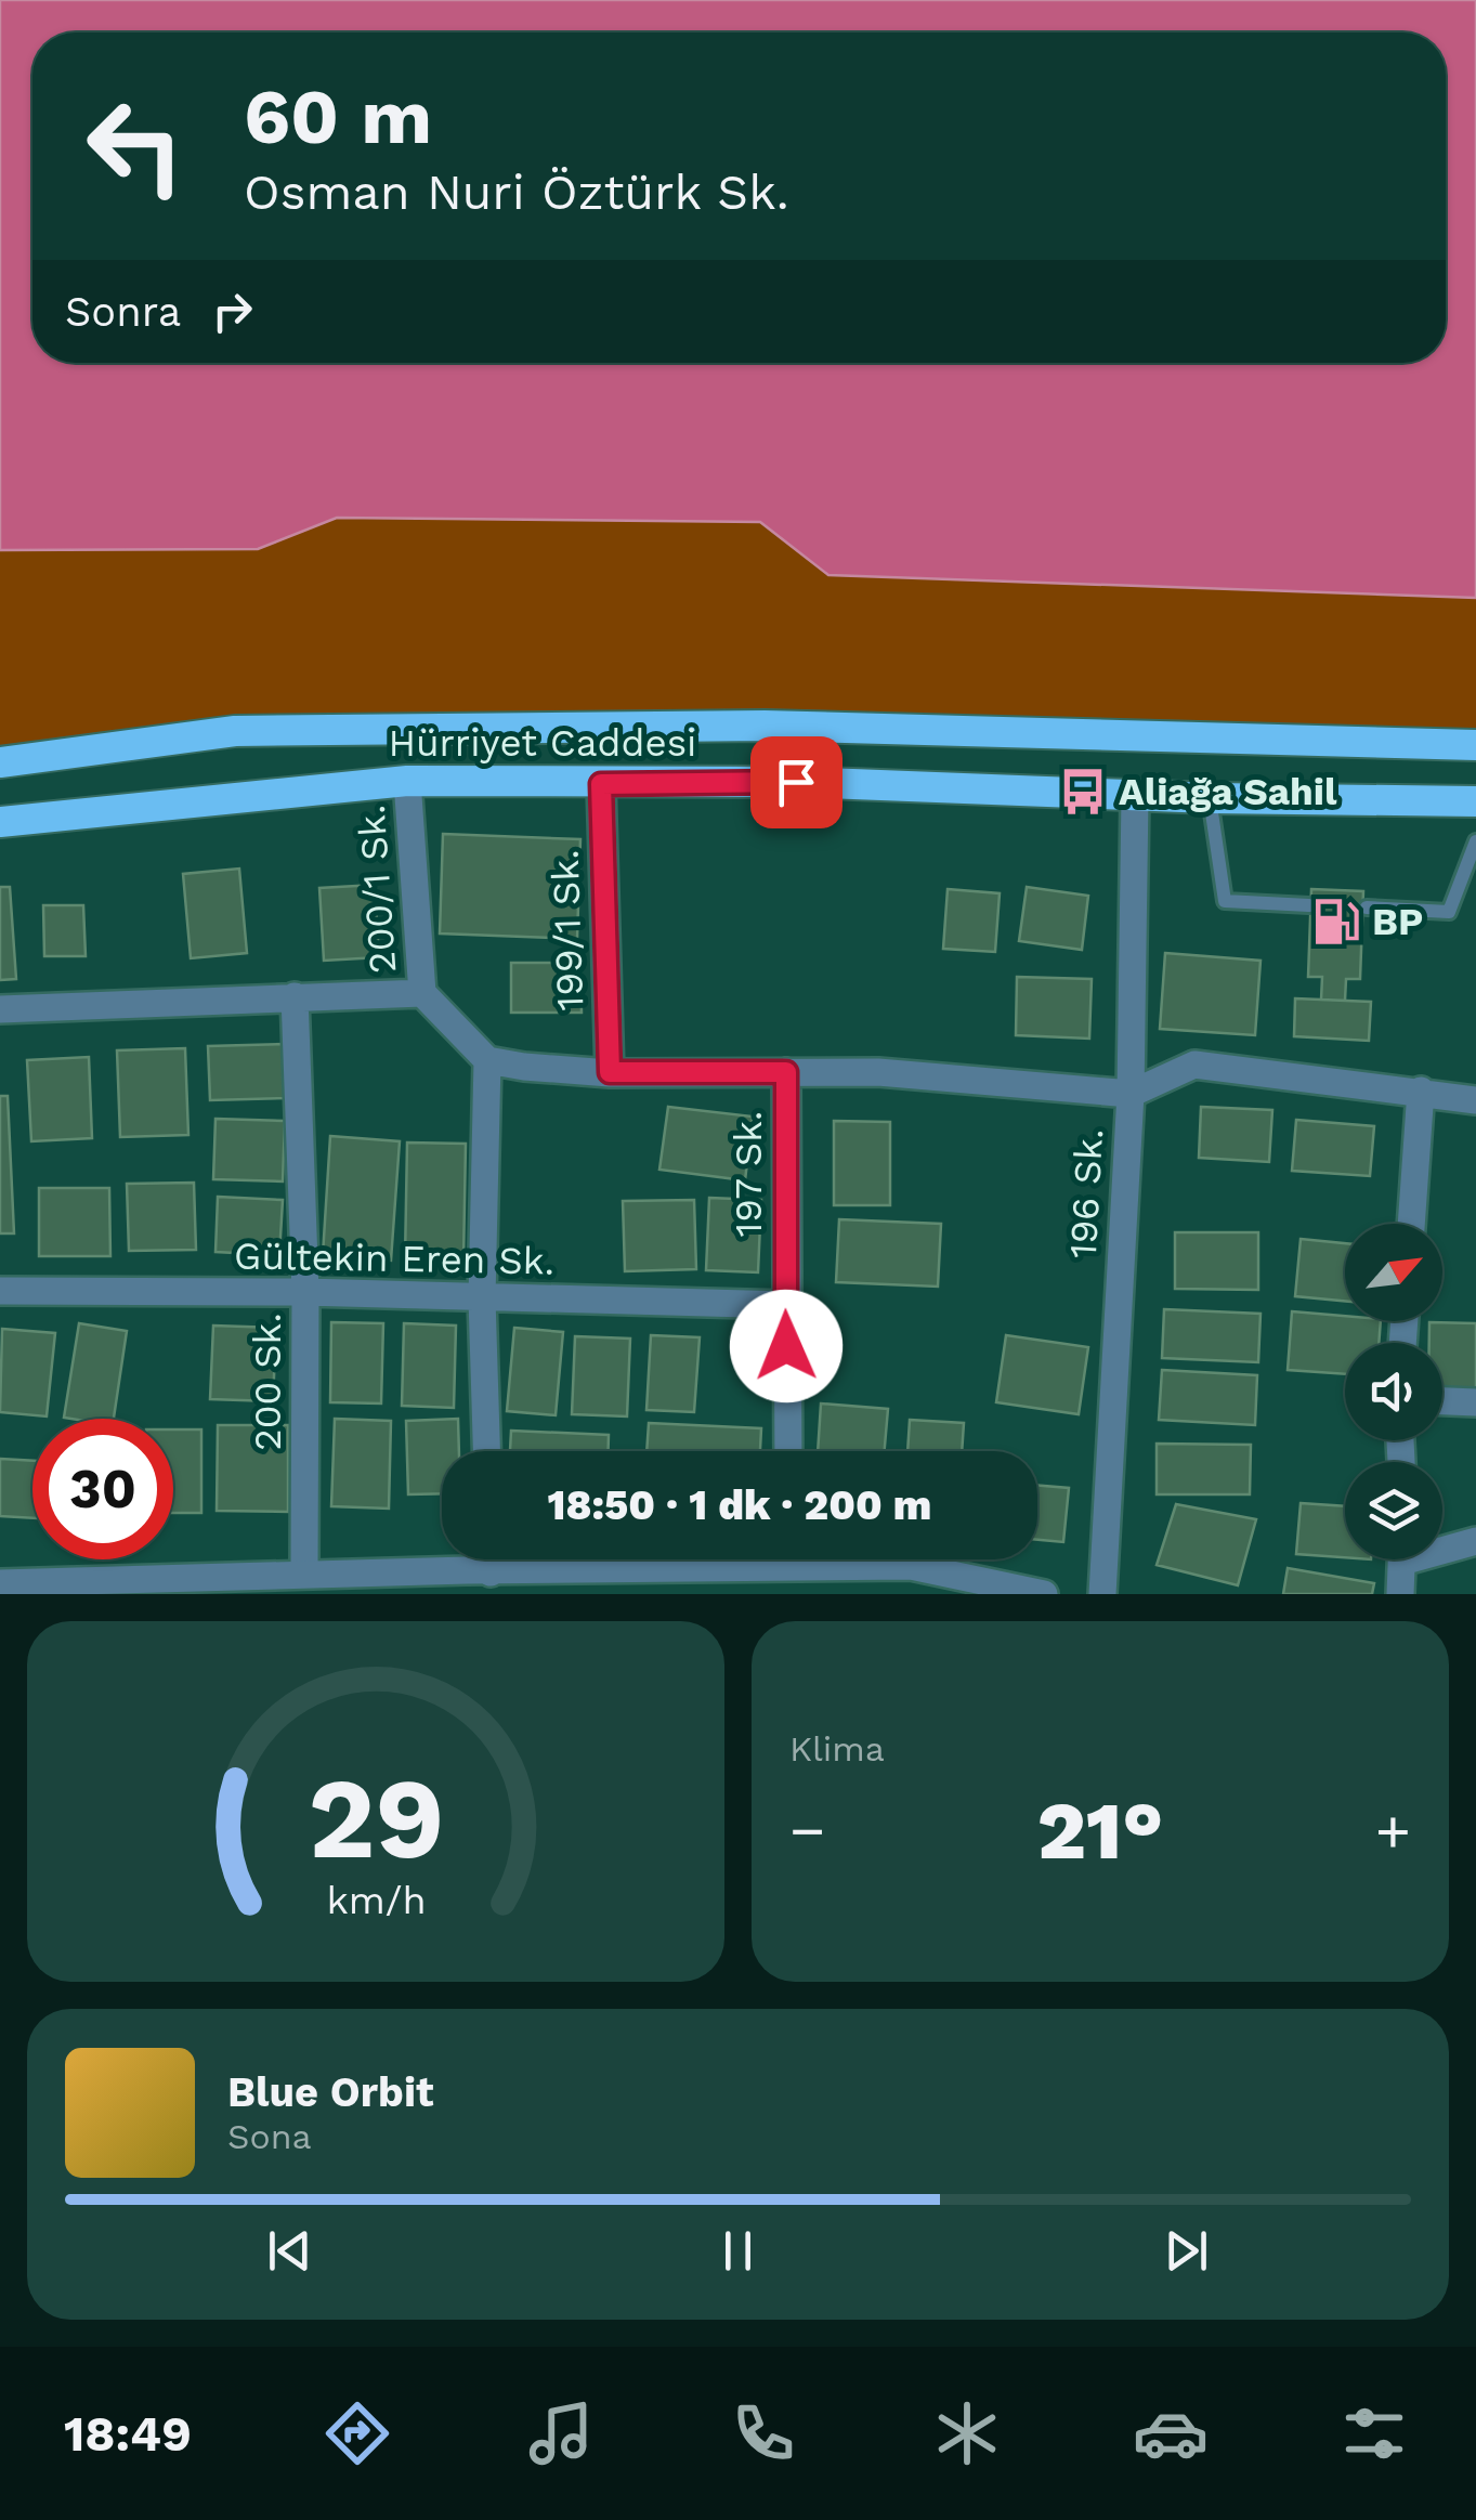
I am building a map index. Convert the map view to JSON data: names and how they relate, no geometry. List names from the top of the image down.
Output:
{
  "streets": {
    "highway": ["Hürriyet Caddesi"],
    "street": [
      "200/1 Sk.",
      "199/1 Sk.",
      "197 Sk.",
      "196 Sk.",
      "Gültekin Eren Sk.",
      "200 Sk."
    ]
  },
  "crossings": [
    ["Hürriyet Caddesi", "200/1 Sk."],
    ["Hürriyet Caddesi", "199/1 Sk."],
    ["Hürriyet Caddesi", "196 Sk."],
    ["197 Sk.", "Gültekin Eren Sk."],
    ["Gültekin Eren Sk.", "200 Sk."]
  ],
  "places": {
    "bus stop": ["Aliağa Sahil"],
    "fuel station": ["BP"]
  },
  "north": "top right",
  "page": {
    "turn": ["60 m", "Osman Nuri Öztürk Sk."],
    "then": "Sonra",
    "limit": "30",
    "trip": "18:50 · 1 dk · 200 m",
    "tile": "Klima",
    "heat": ["−", "21°", "+"],
    "song": ["Blue Orbit", "Sona"],
    "tabs": "18:49",
    "gauge": ["29", "km/h"]
  }
}
